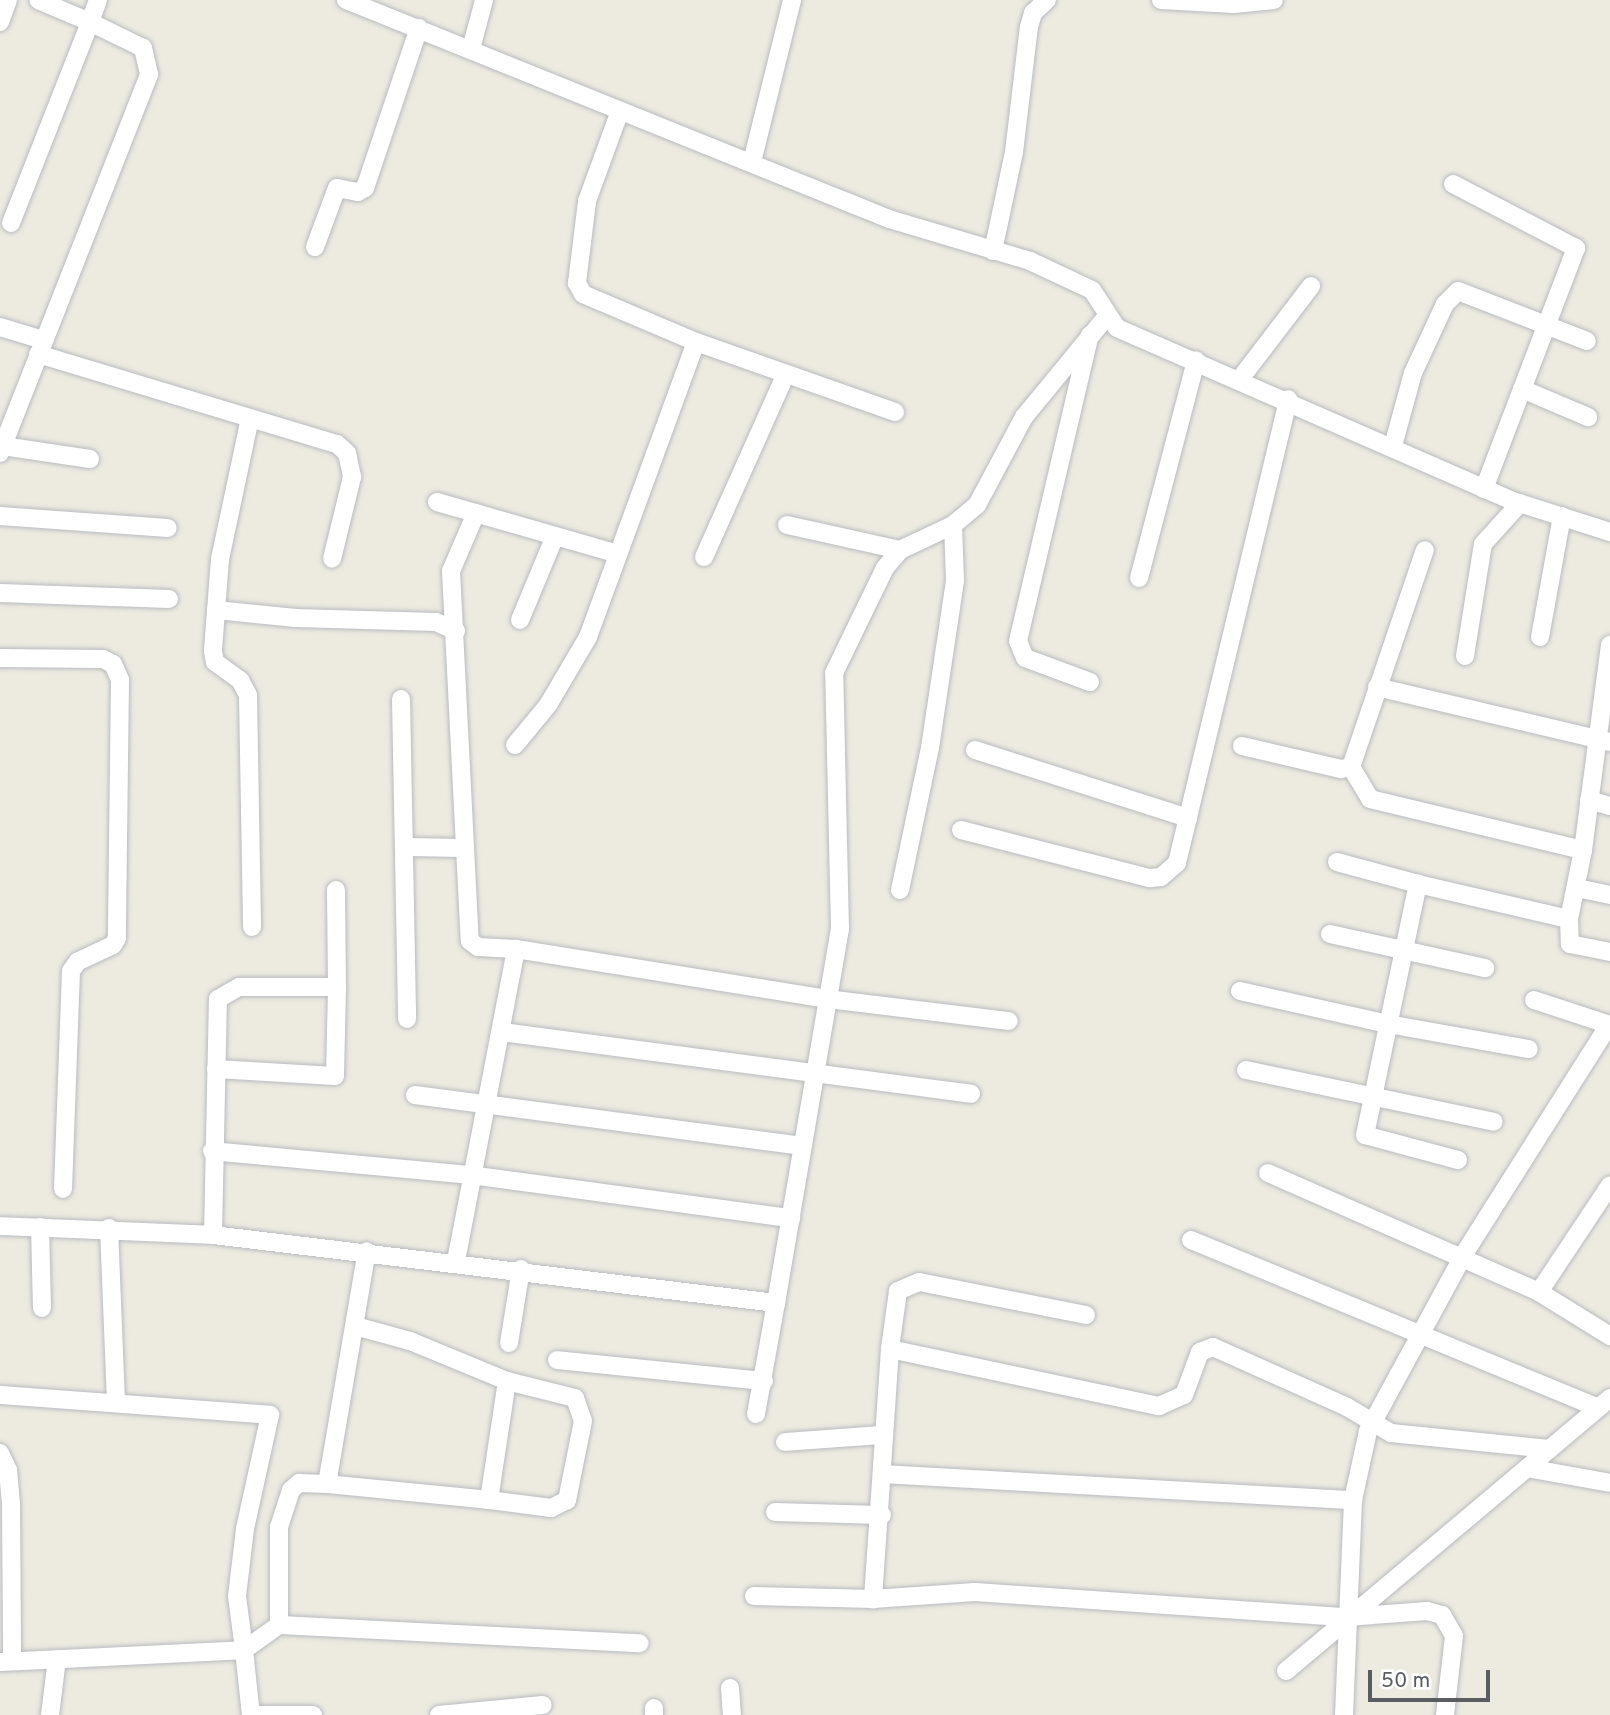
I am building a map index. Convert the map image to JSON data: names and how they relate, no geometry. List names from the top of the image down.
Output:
{
  "scale_bar": "50 m"
}
